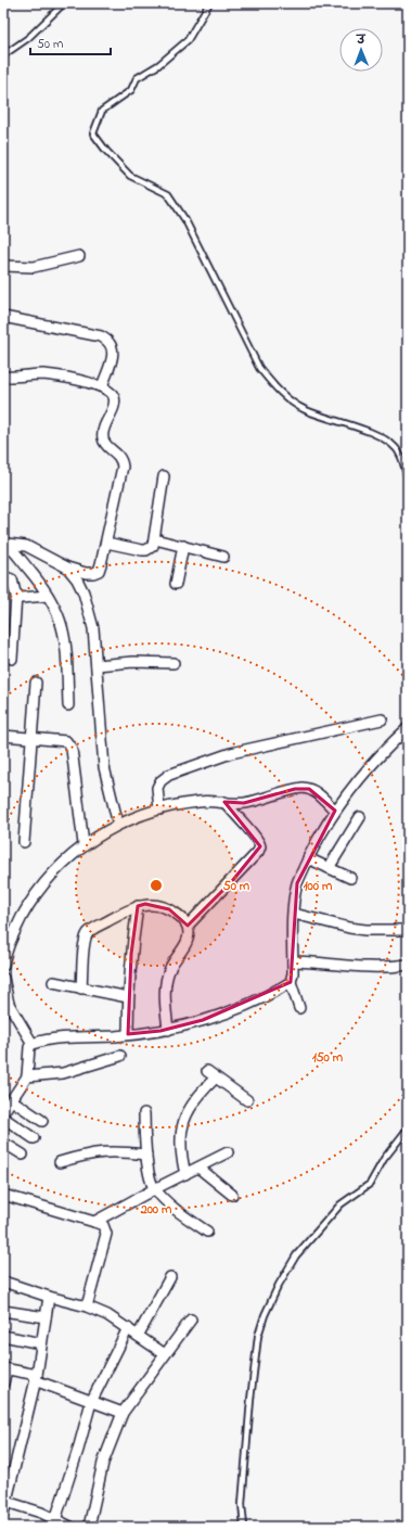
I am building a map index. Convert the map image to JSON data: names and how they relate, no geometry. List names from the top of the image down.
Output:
{
  "scale_bar": "50 m",
  "north": "top",
  "rings": [
    "50 m",
    "100 m",
    "150 m",
    "200 m"
  ]
}
